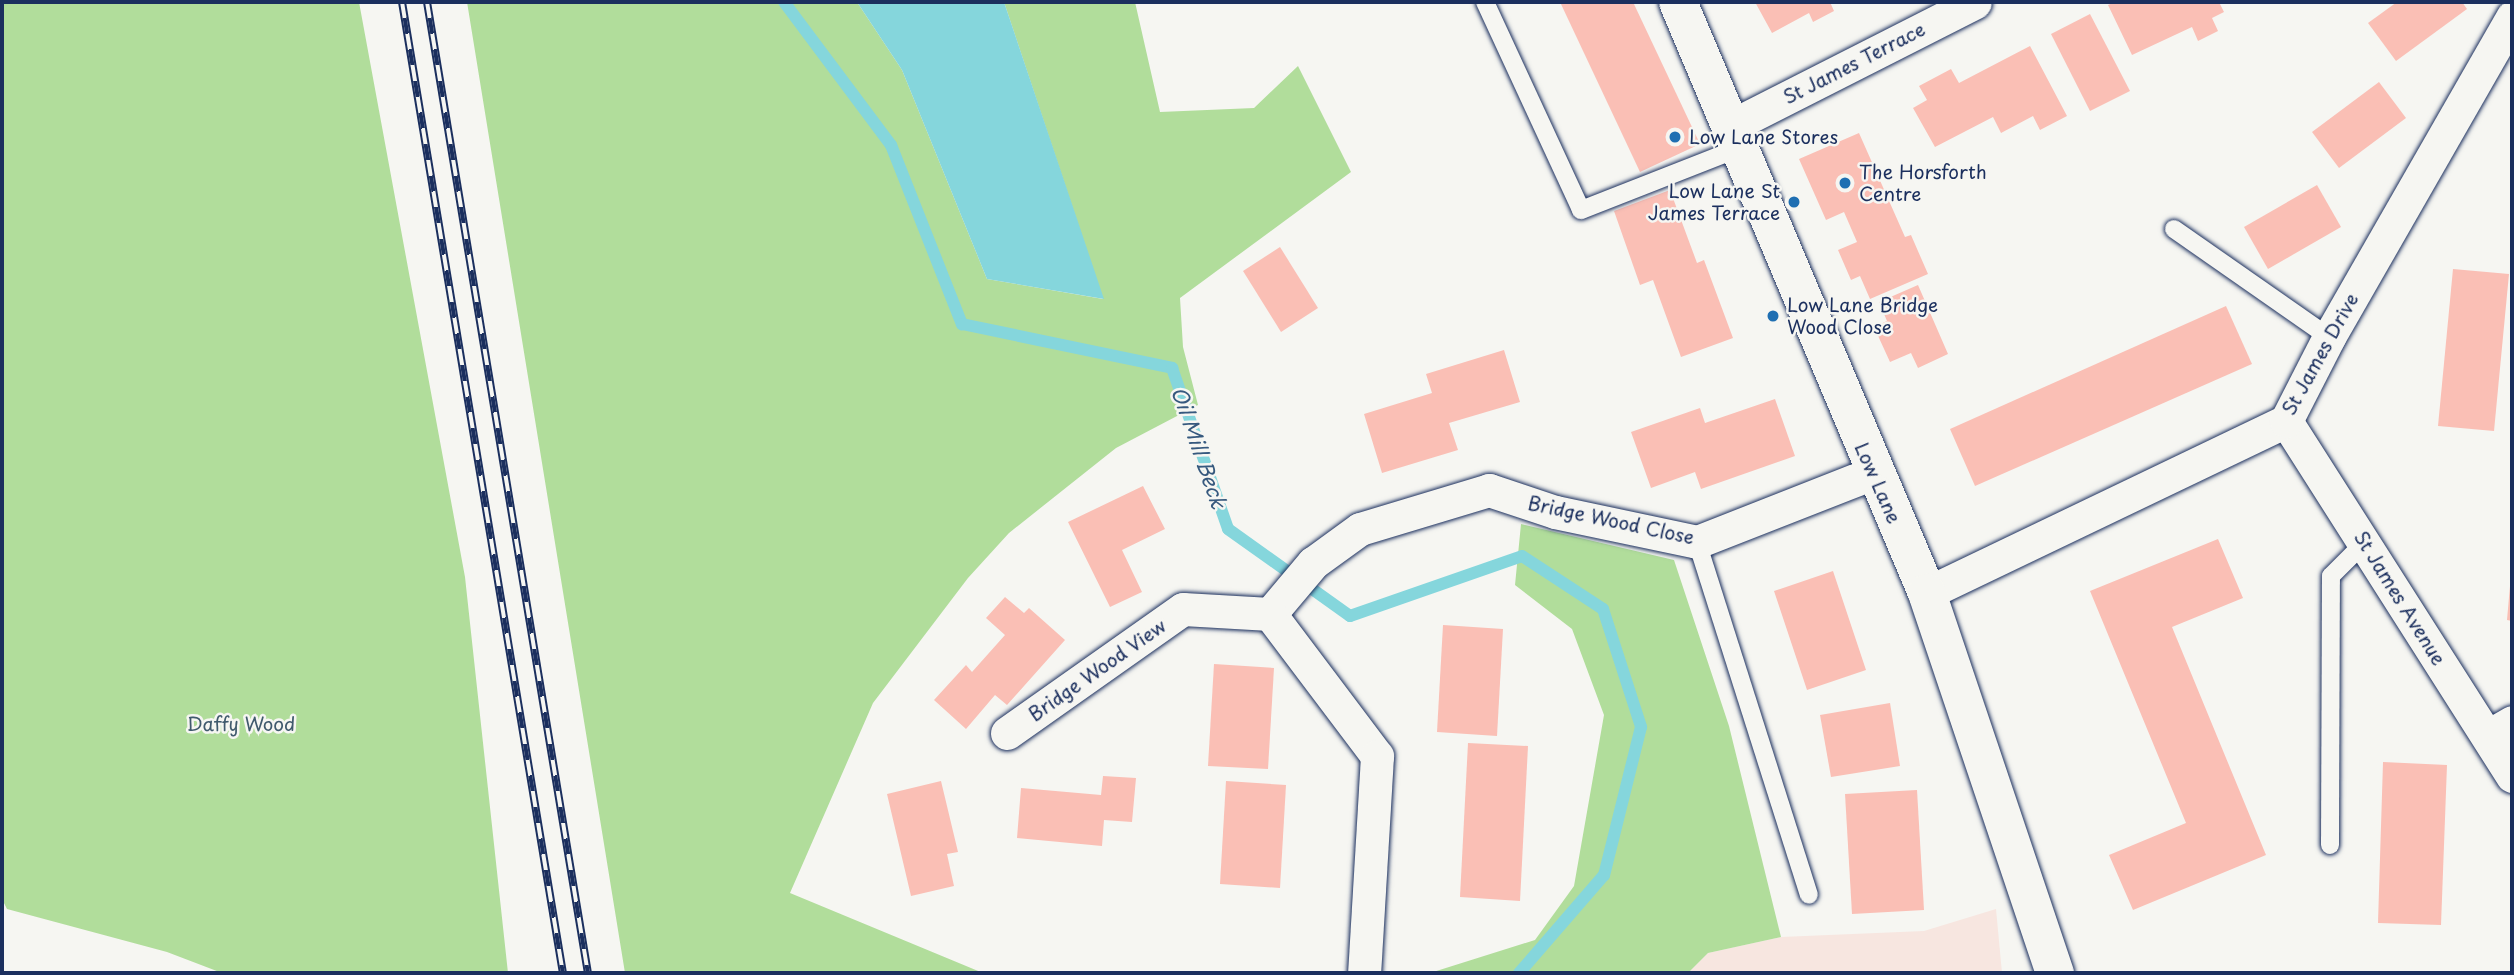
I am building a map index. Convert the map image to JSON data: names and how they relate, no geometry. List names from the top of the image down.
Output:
{
  "streets": {
    "street": [
      "St James Terrace",
      "St James Drive",
      "Low Lane",
      "Bridge Wood Close",
      "St James Avenue",
      "Bridge Wood View"
    ]
  },
  "crossings": [
    ["St James Terrace", "Low Lane"],
    ["St James Drive", "Low Lane"],
    ["St James Drive", "St James Avenue"],
    ["Low Lane", "Bridge Wood Close"],
    ["Bridge Wood Close", "Bridge Wood View"]
  ],
  "water": ["Oil Mill Beck"],
  "parks": ["Daffy Wood"],
  "places": [
    "Low Lane Stores",
    "The Horsforth Centre",
    "Low Lane St James Terrace",
    "Low Lane Bridge Wood Close"
  ]
}
